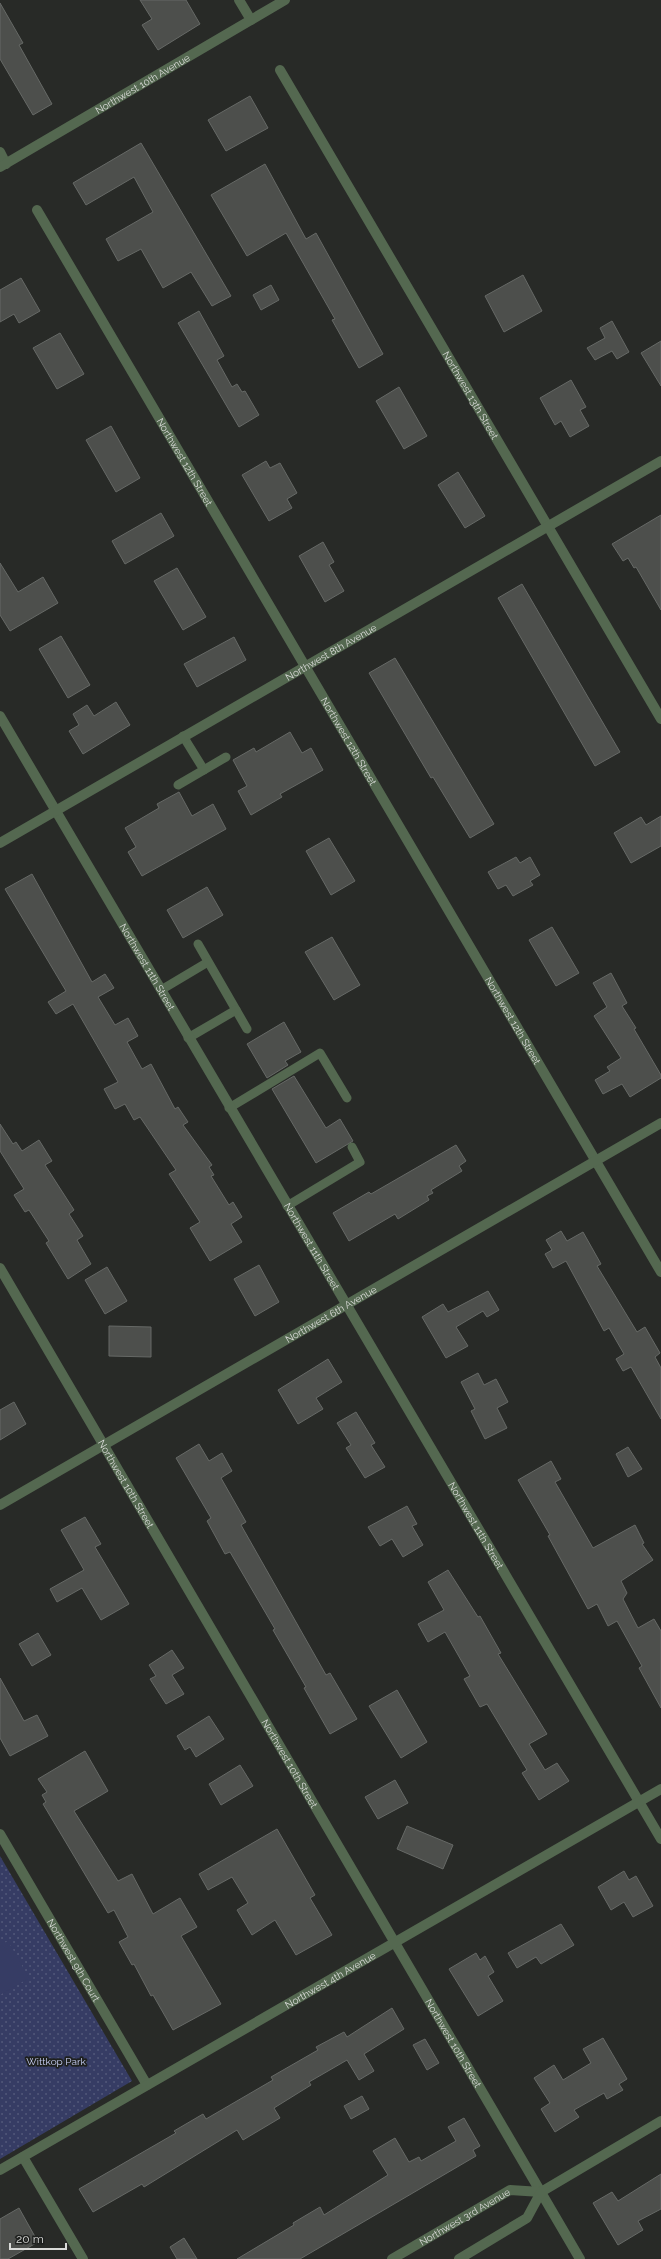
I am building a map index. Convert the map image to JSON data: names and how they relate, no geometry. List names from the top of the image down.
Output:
{
  "streets": {
    "street": [
      "Northwest 10th Avenue",
      "Northwest 13th Street",
      "Northwest 12th Street",
      "Northwest 8th Avenue",
      "Northwest 11th Street",
      "Northwest 6th Avenue",
      "Northwest 10th Street",
      "Northwest 9th Court",
      "Northwest 4th Avenue",
      "Northwest 3rd Avenue"
    ]
  },
  "crossings": [
    ["Northwest 13th Street", "Northwest 8th Avenue"],
    ["Northwest 12th Street", "Northwest 8th Avenue"],
    ["Northwest 12th Street", "Northwest 6th Avenue"],
    ["Northwest 8th Avenue", "Northwest 11th Street"],
    ["Northwest 11th Street", "Northwest 6th Avenue"],
    ["Northwest 11th Street", "Northwest 4th Avenue"],
    ["Northwest 6th Avenue", "Northwest 10th Street"],
    ["Northwest 10th Street", "Northwest 4th Avenue"],
    ["Northwest 10th Street", "Northwest 3rd Avenue"],
    ["Northwest 9th Court", "Northwest 4th Avenue"]
  ],
  "parks": ["Wittkop Park"],
  "scale_bar": "20 m"
}
